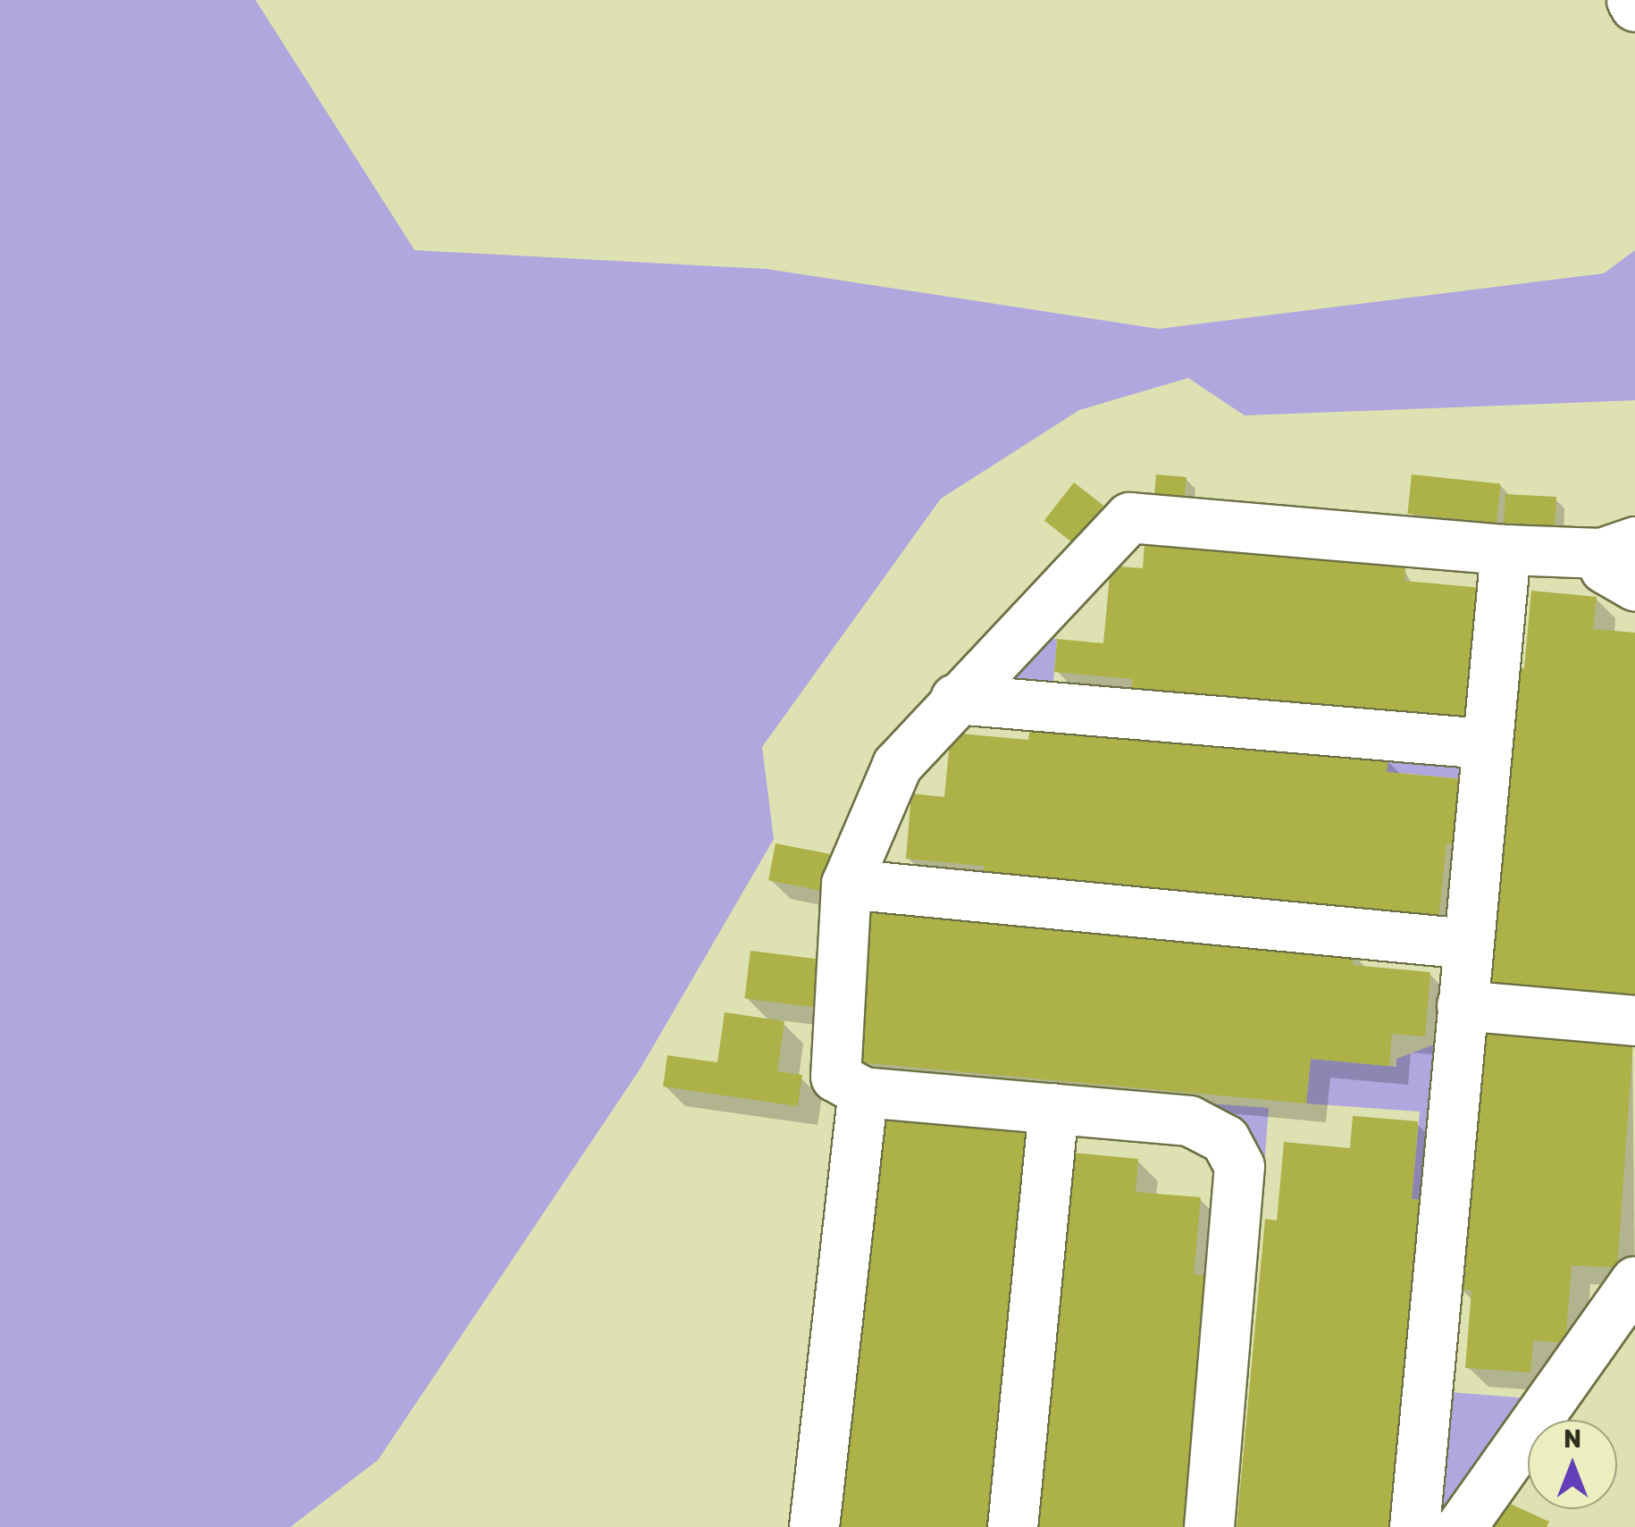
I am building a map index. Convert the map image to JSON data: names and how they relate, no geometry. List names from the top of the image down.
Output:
{
  "north": "top"
}
